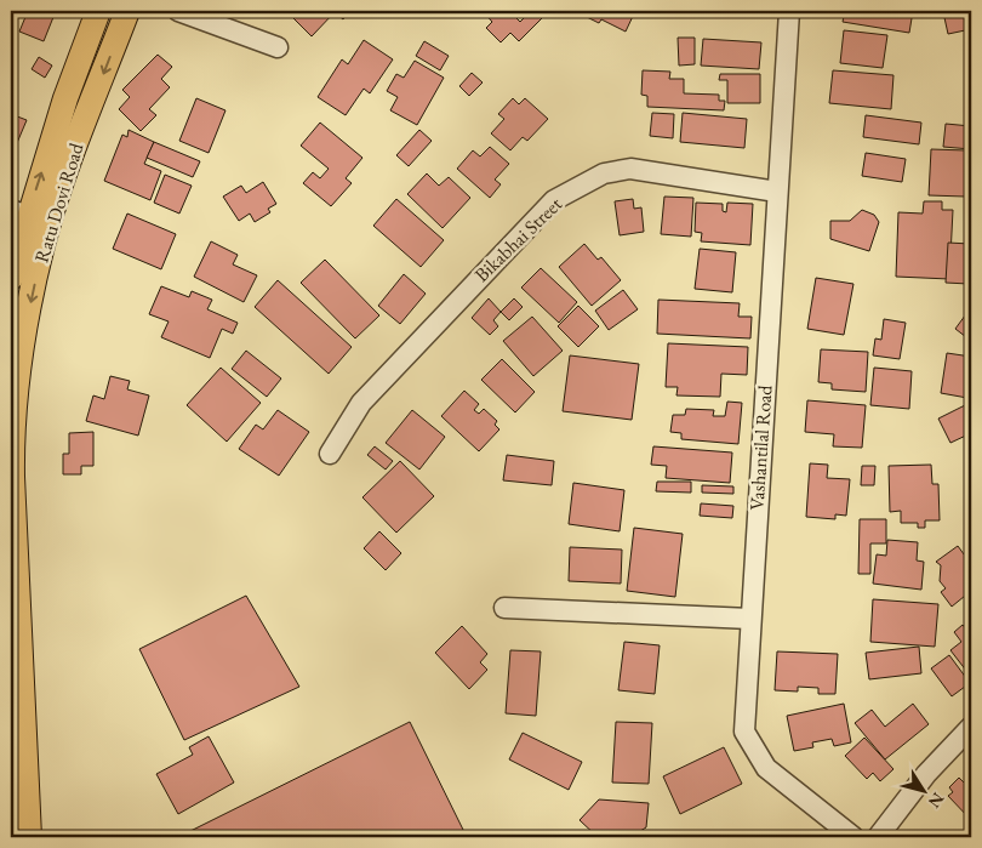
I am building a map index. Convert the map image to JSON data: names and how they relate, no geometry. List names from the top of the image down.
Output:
{
  "streets": {
    "main road": ["Ratu Dovi Road"],
    "street": ["Bikabhai Street", "Vashantilal Road"]
  },
  "crossings": [
    ["Bikabhai Street", "Vashantilal Road"]
  ],
  "north": "bottom right"
}
